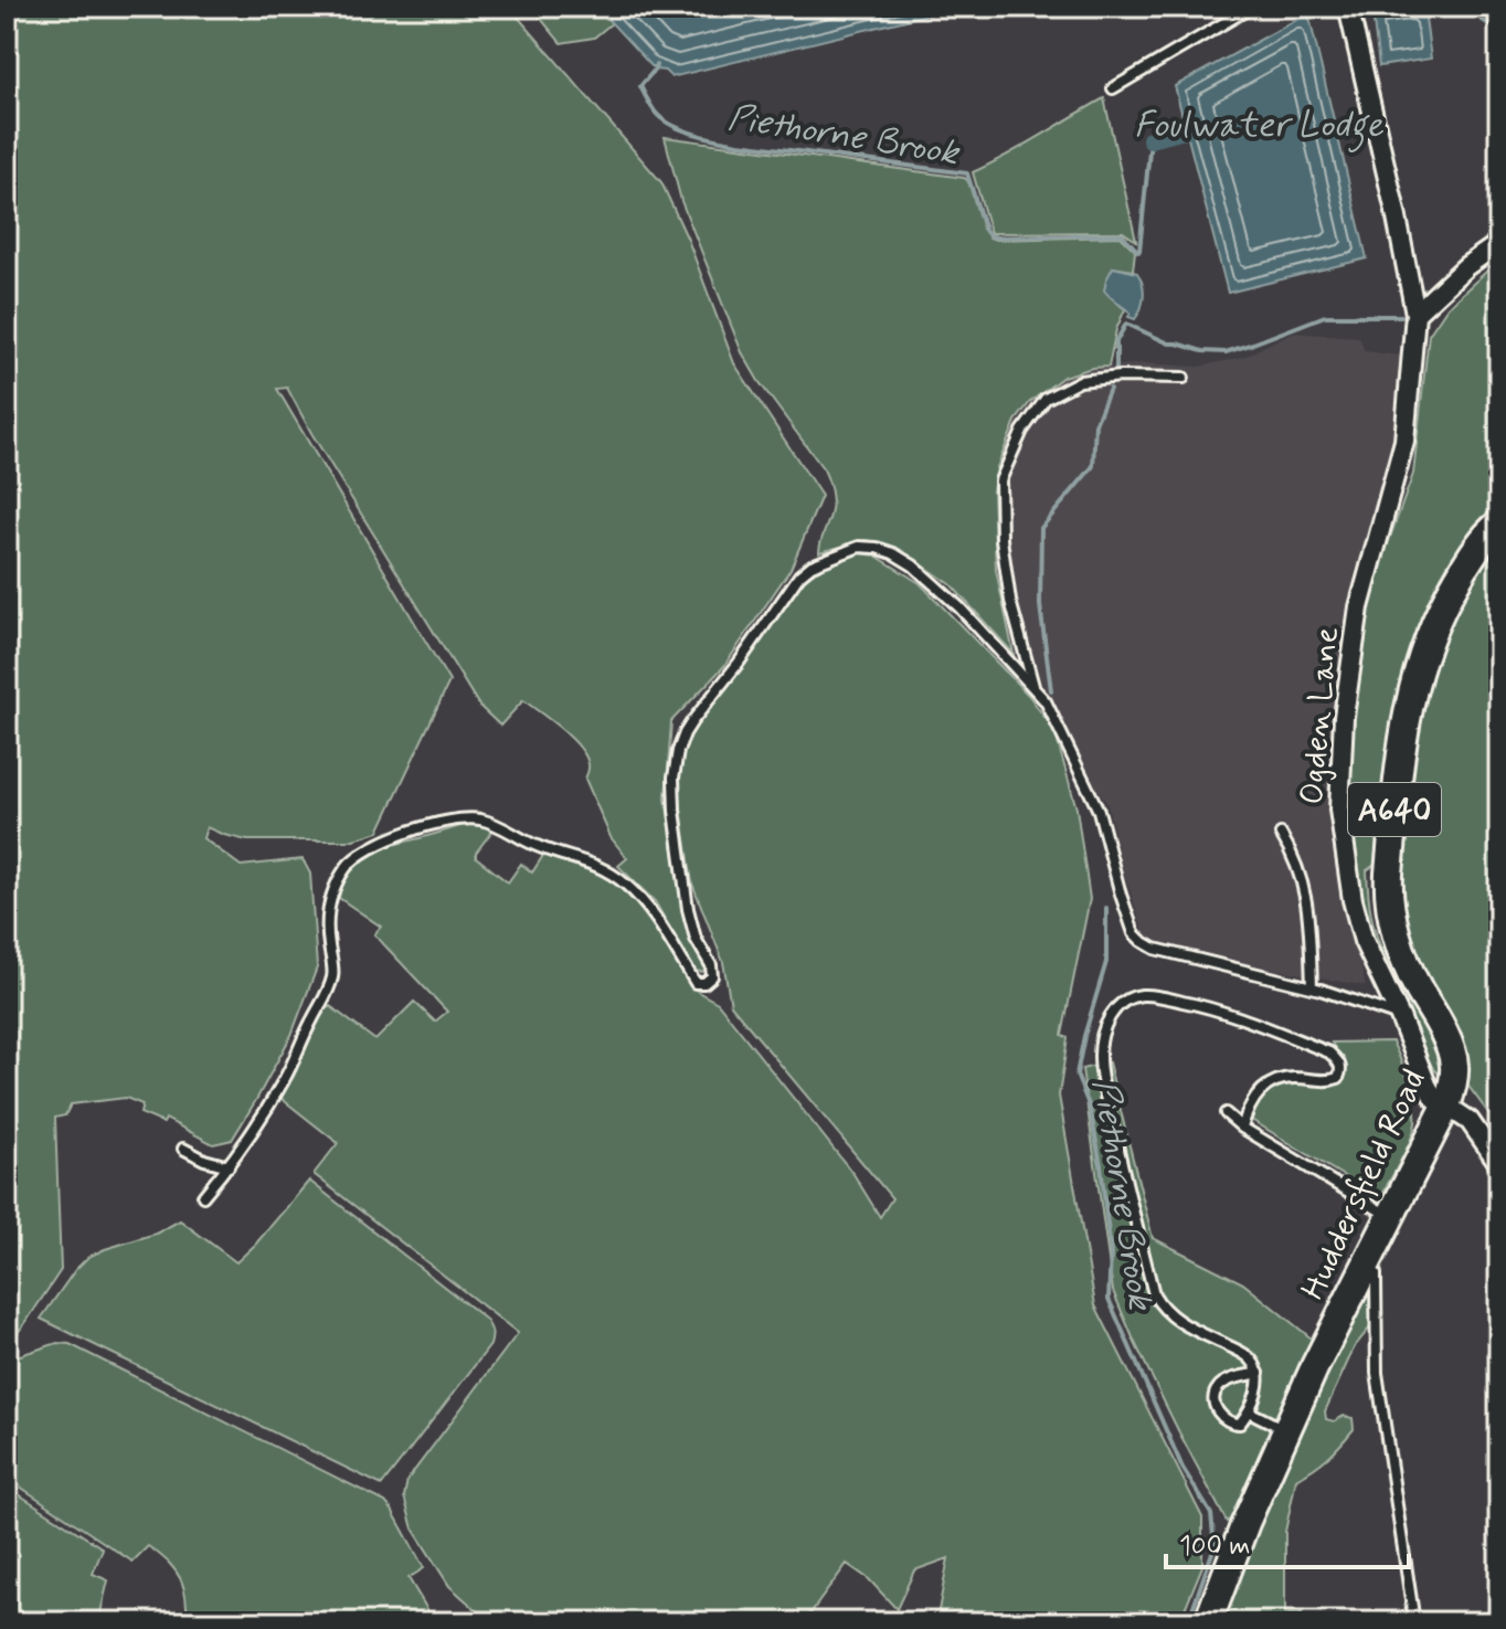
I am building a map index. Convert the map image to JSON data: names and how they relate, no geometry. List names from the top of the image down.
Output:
{
  "streets": {
    "main road": ["A640", "Huddersfield Road"],
    "street": ["Ogden Lane"]
  },
  "crossings": [
    ["Ogden Lane", "Huddersfield Road"]
  ],
  "water": ["Foulwater Lodge", "Piethorne Brook"],
  "scale_bar": "100 m"
}
